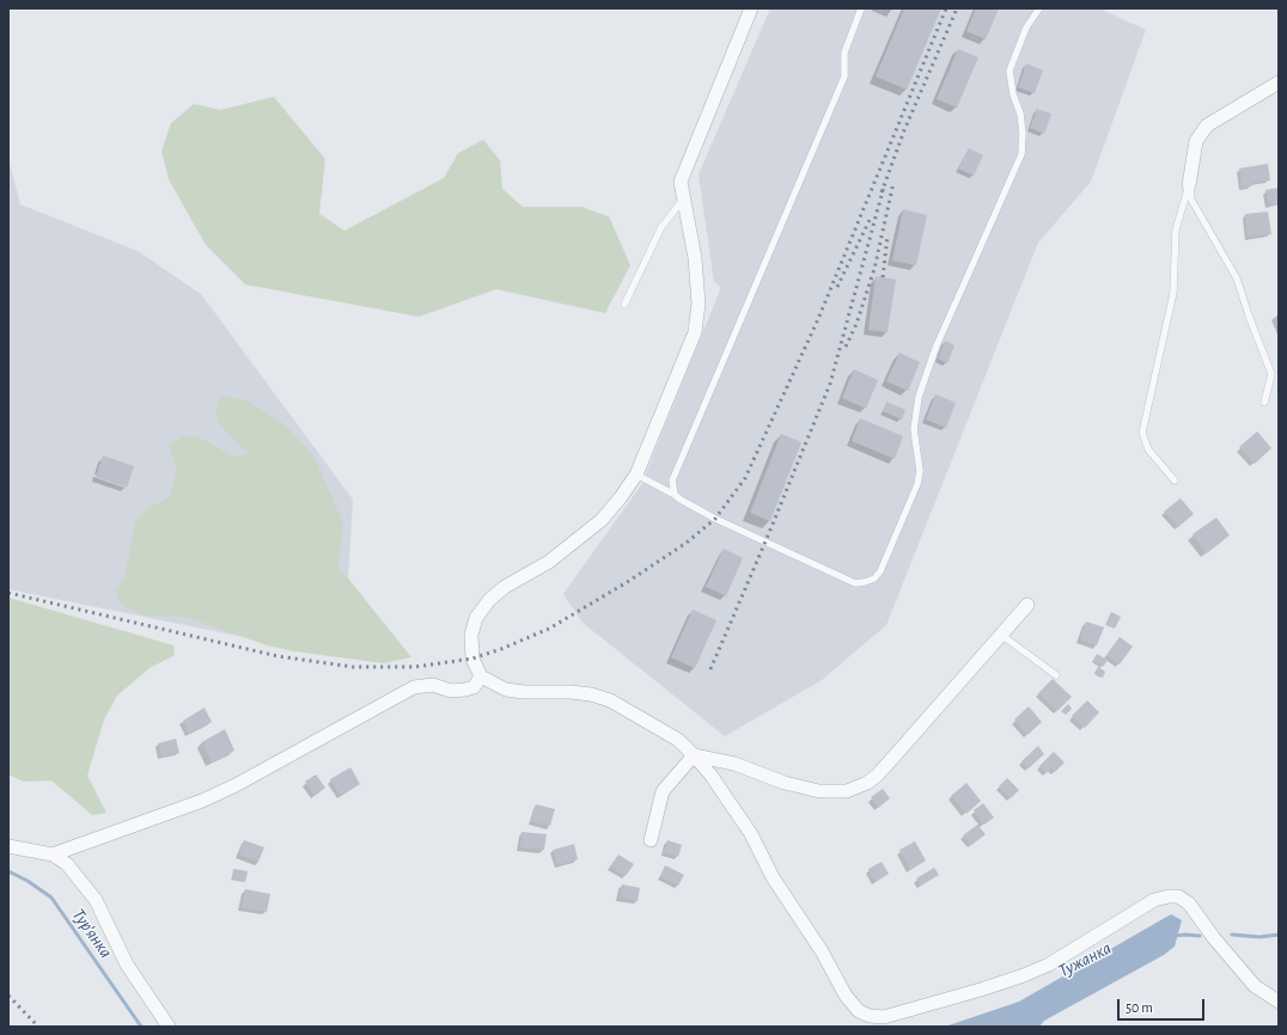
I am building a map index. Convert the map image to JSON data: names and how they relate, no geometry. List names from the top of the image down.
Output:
{
  "water": ["Тур'янка", "Тужанка"],
  "scale_bar": "50 m"
}
